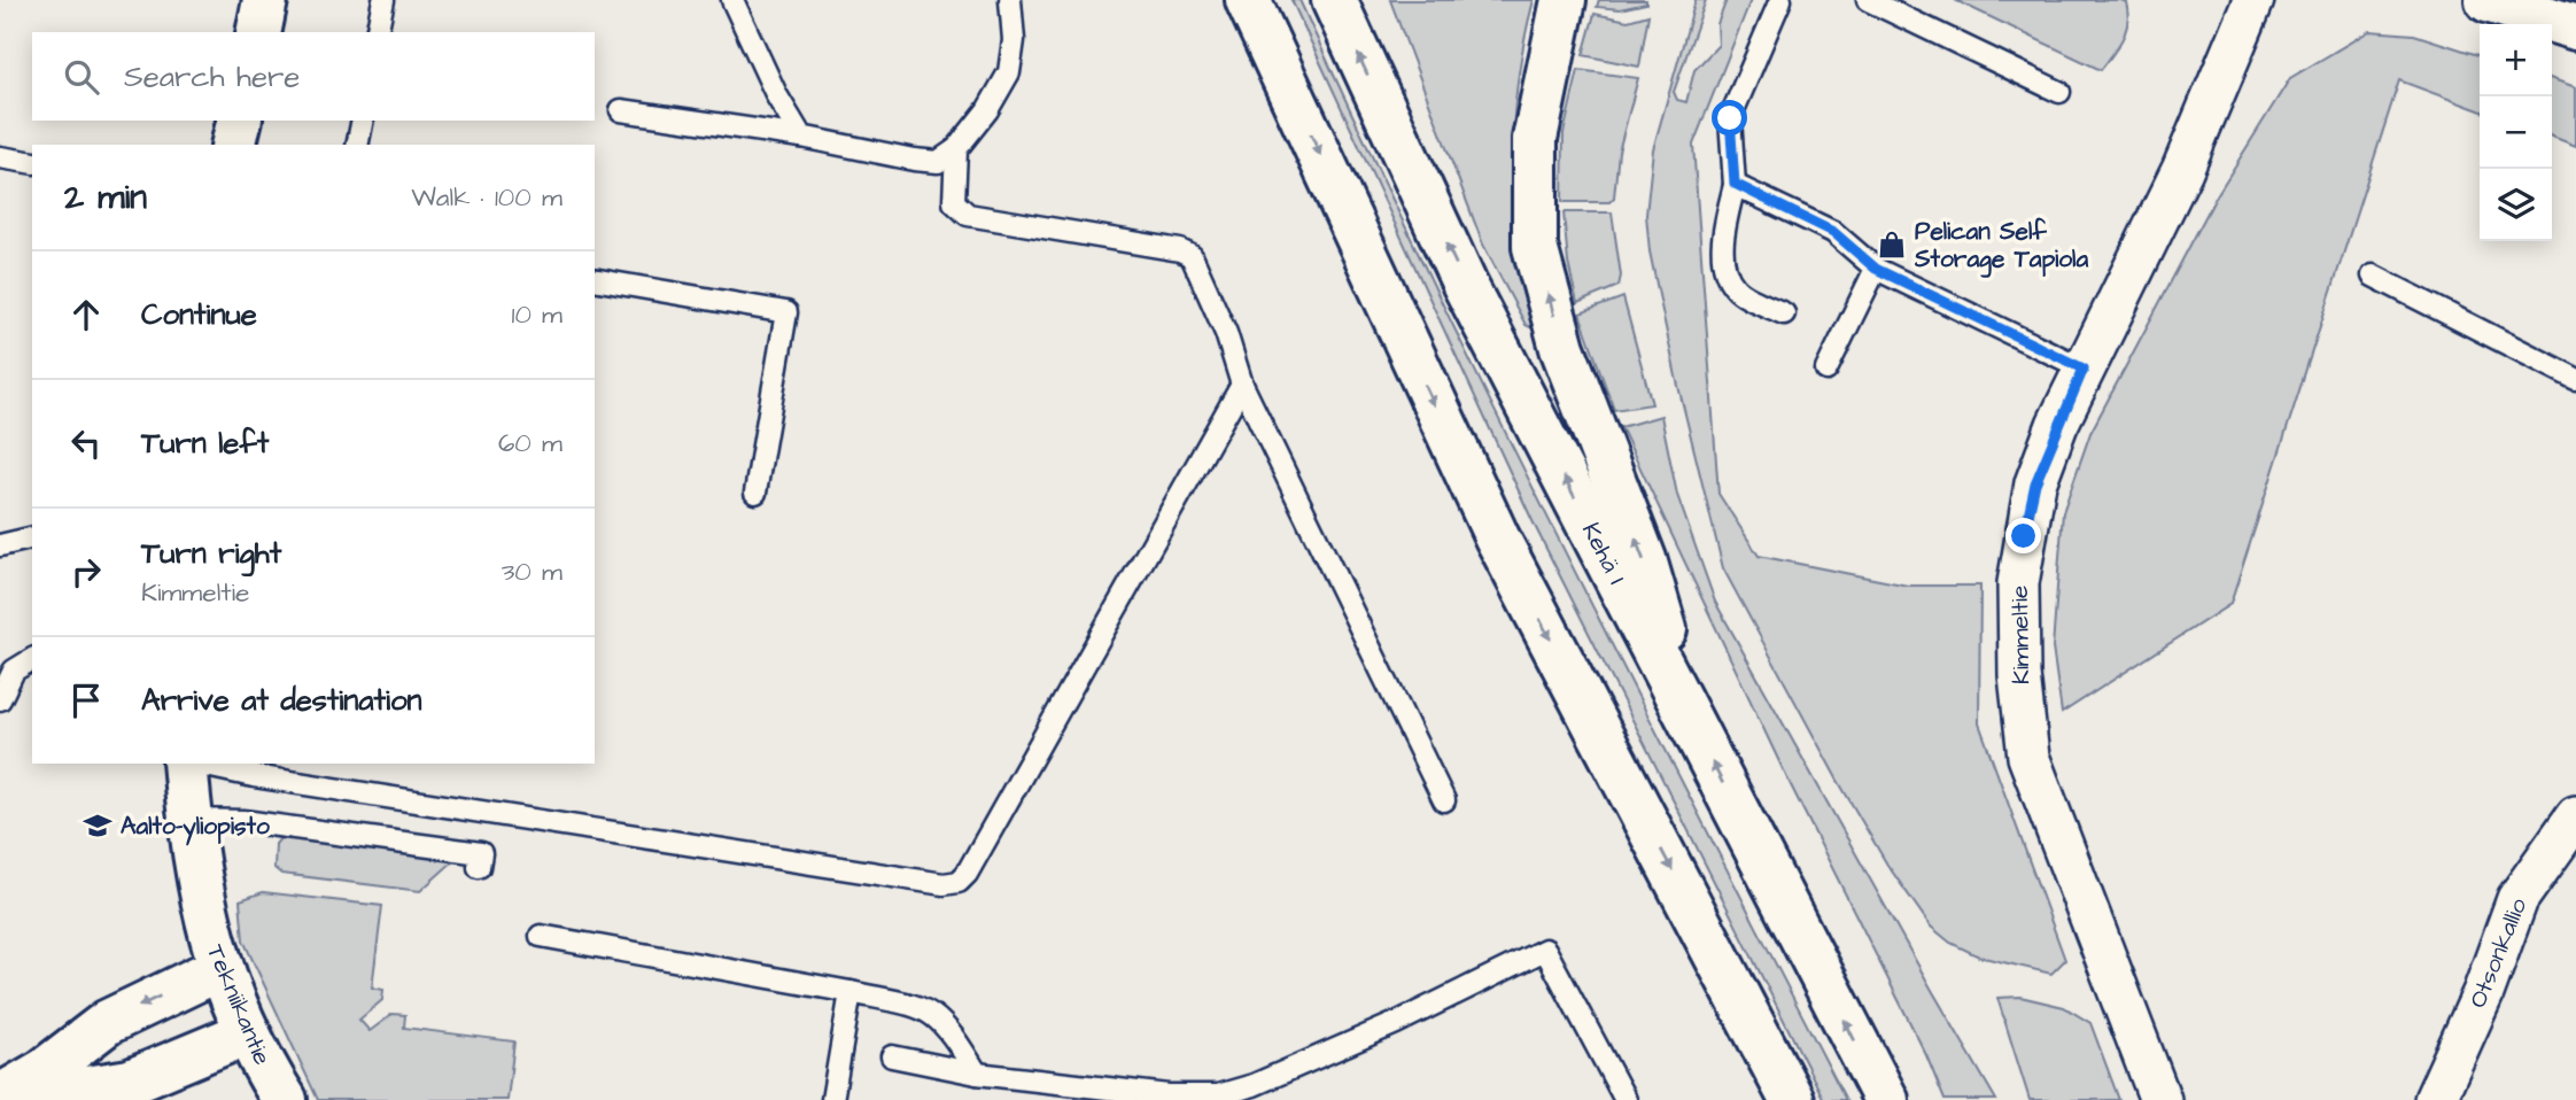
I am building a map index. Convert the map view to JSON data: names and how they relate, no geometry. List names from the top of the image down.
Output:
{
  "streets": {
    "main road": ["Kehä I", "Tekniikantie"],
    "street": ["Kimmeltie", "Otsonkallio"]
  },
  "places": {
    "shop": ["Pelican Self Storage Tapiola"],
    "school or university": ["Aalto-yliopisto"]
  },
  "page": {
    "map_buttons": ["+", "−"],
    "search": "Search here",
    "heading": ["2 min", "Walk · 100 m"],
    "list": [
      ["Continue", "10 m"],
      ["Turn left", "60 m"],
      ["Turn right", "Kimmeltie", "30 m"],
      "Arrive at destination"
    ]
  }
}
